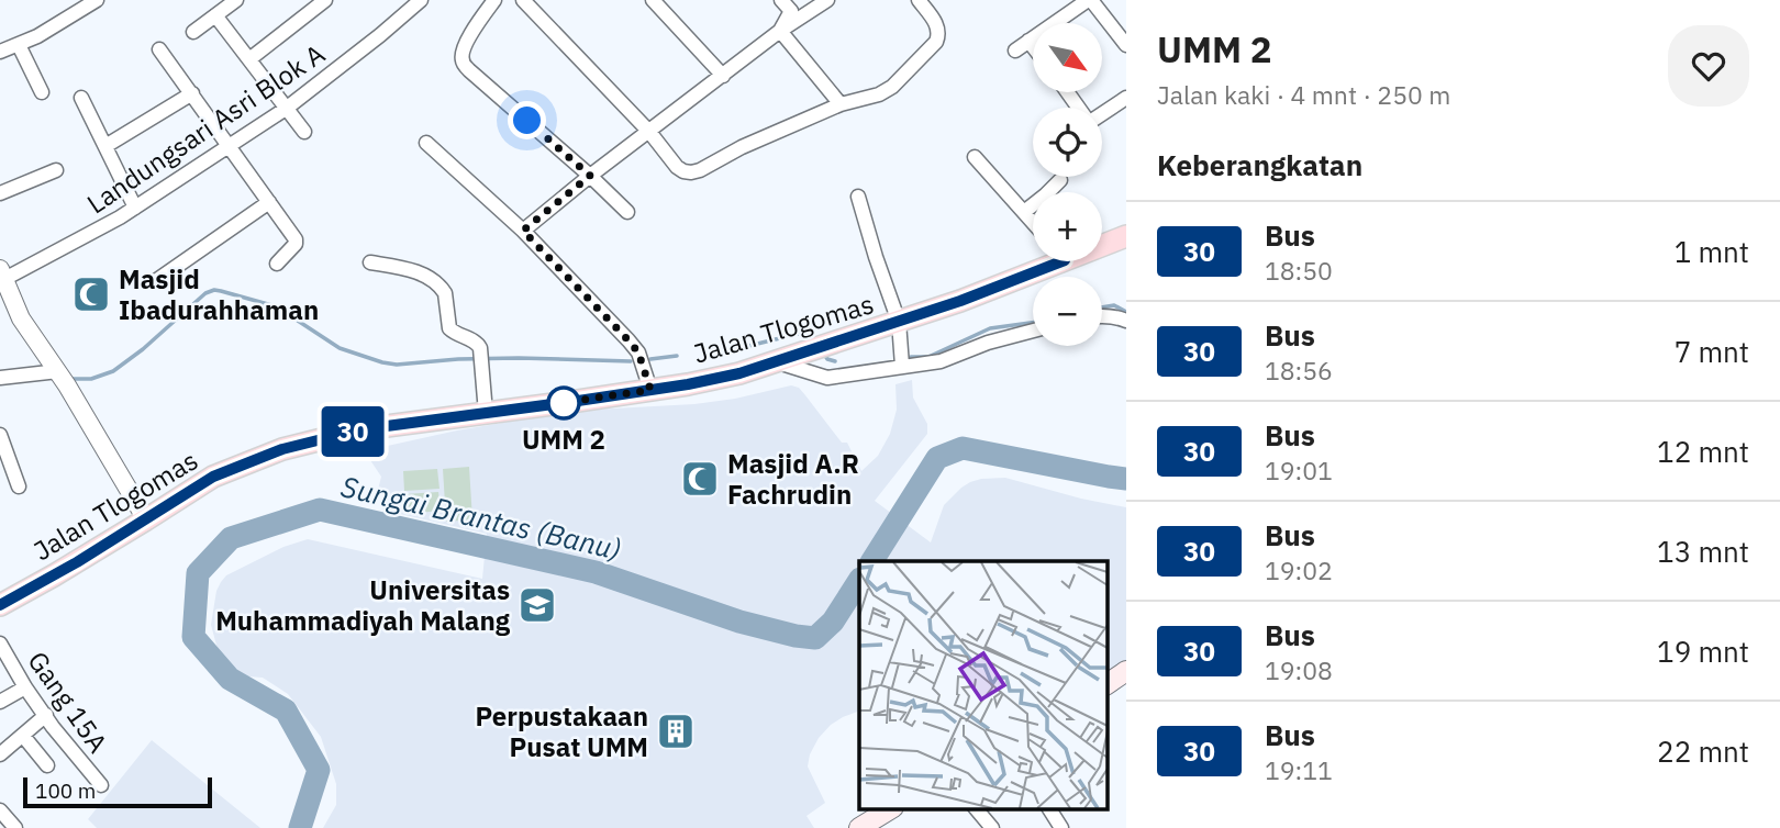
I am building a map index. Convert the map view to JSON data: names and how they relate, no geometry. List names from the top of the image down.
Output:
{
  "streets": {
    "main road": ["Jalan Tlogomas"],
    "street": ["Landungsari Asri Blok A", "Gang 15A"]
  },
  "water": ["Sungai Brantas (Banu)"],
  "places": {
    "mosque": ["Masjid Ibadurahhaman", "Masjid A.R Fachrudin"],
    "other": ["UMM 2"],
    "school or university": ["Universitas Muhammadiyah Malang"],
    "building": ["Perpustakaan Pusat UMM"]
  },
  "lines": ["bus line 30"],
  "scale_bar": "100 m",
  "north": "bottom right",
  "page": {
    "on_map": "30",
    "heading": [
      ["UMM 2", "Jalan kaki · 4 mnt · 250 m"],
      "Keberangkatan"
    ],
    "map_buttons": ["+", "−"],
    "list": [
      {
        "mark": "30",
        "name": "Bus",
        "note": "18:50",
        "value": "1 mnt"
      },
      {
        "mark": "30",
        "name": "Bus",
        "note": "18:56",
        "value": "7 mnt"
      },
      {
        "mark": "30",
        "name": "Bus",
        "note": "19:01",
        "value": "12 mnt"
      },
      {
        "mark": "30",
        "name": "Bus",
        "note": "19:02",
        "value": "13 mnt"
      },
      {
        "mark": "30",
        "name": "Bus",
        "note": "19:08",
        "value": "19 mnt"
      },
      {
        "mark": "30",
        "name": "Bus",
        "note": "19:11",
        "value": "22 mnt"
      }
    ],
    "scale": "100 m"
  }
}
